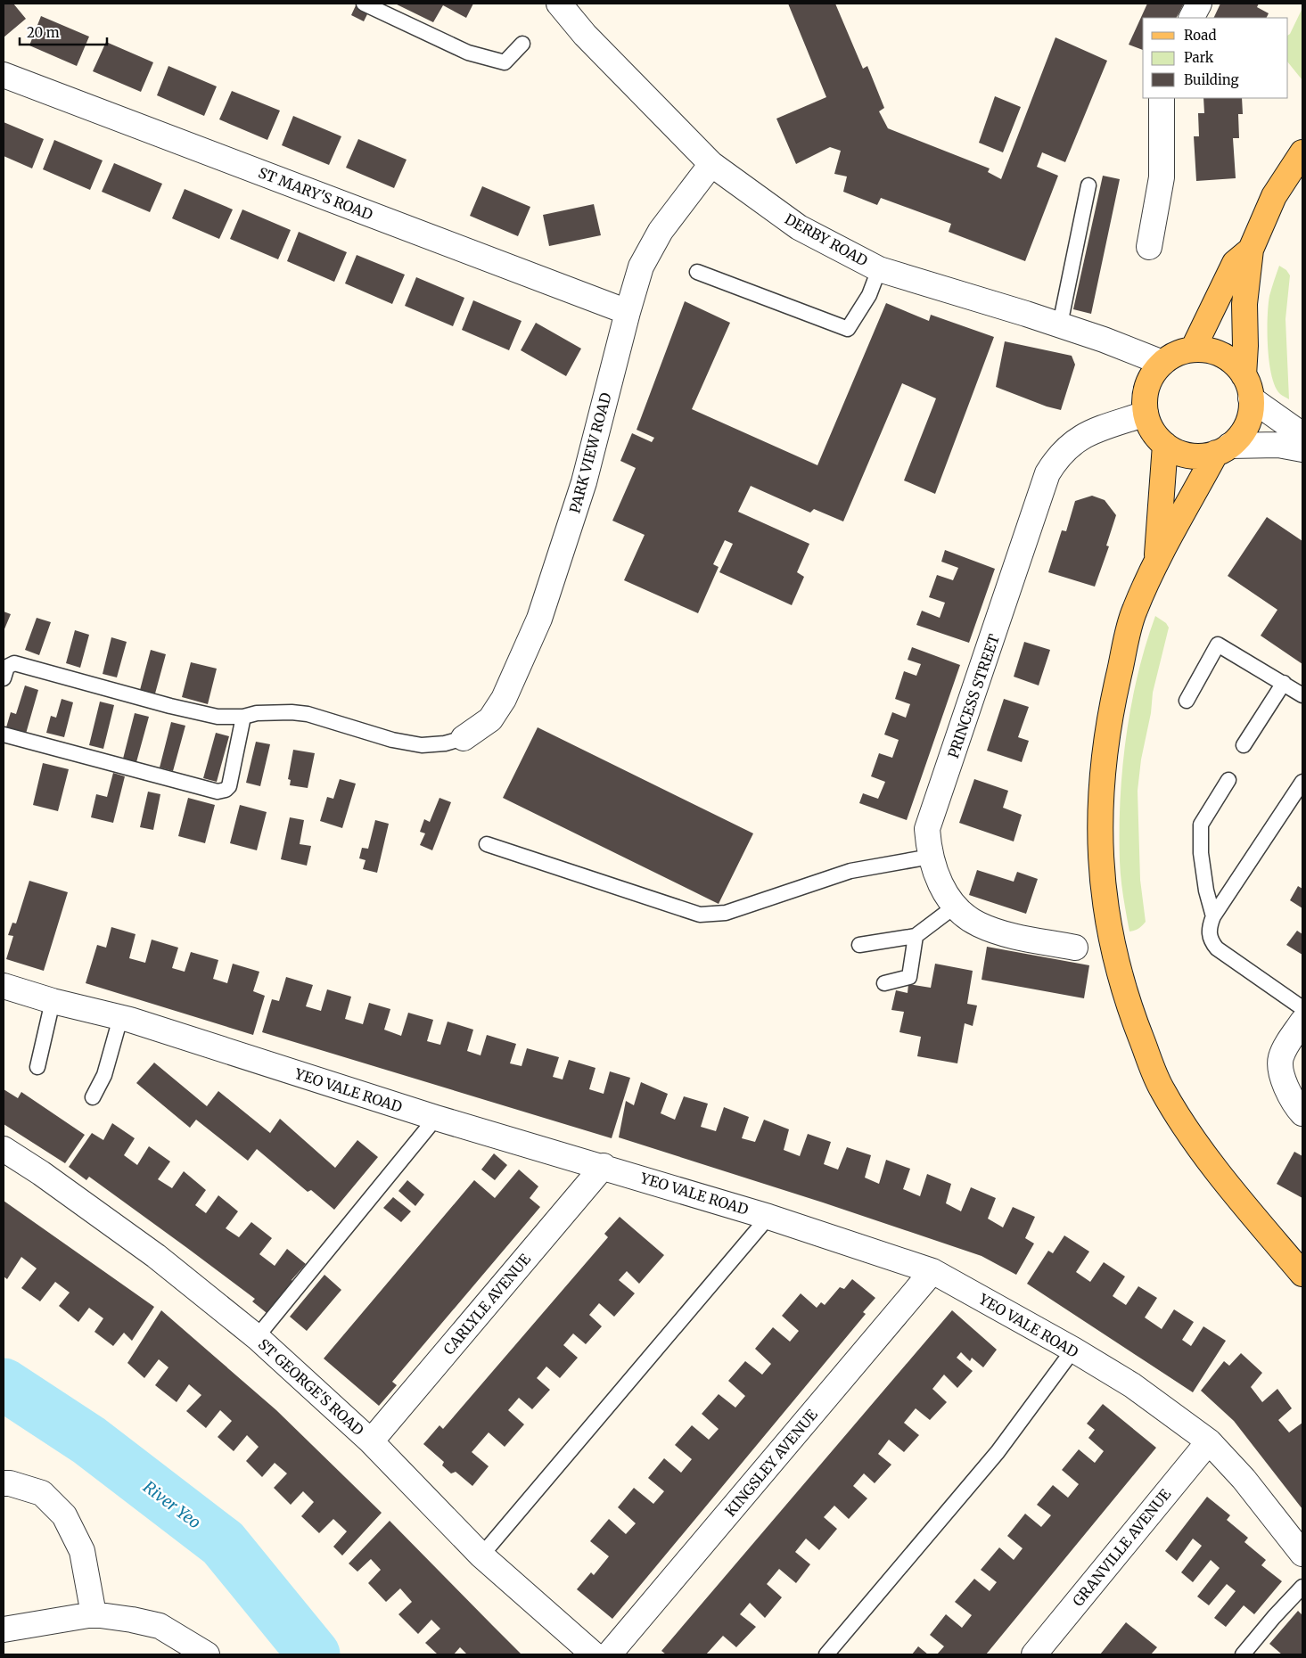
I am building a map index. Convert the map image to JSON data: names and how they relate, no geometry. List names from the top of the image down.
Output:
{
  "streets": {
    "street": [
      "ST MARY'S ROAD",
      "DERBY ROAD",
      "PARK VIEW ROAD",
      "PRINCESS STREET",
      "YEO VALE ROAD",
      "CARLYLE AVENUE",
      "ST GEORGE'S ROAD",
      "KINGSLEY AVENUE",
      "GRANVILLE AVENUE"
    ]
  },
  "crossings": [
    ["ST MARY'S ROAD", "PARK VIEW ROAD"],
    ["DERBY ROAD", "PARK VIEW ROAD"],
    ["DERBY ROAD", "PRINCESS STREET"],
    ["YEO VALE ROAD", "CARLYLE AVENUE"],
    ["YEO VALE ROAD", "KINGSLEY AVENUE"],
    ["YEO VALE ROAD", "GRANVILLE AVENUE"],
    ["CARLYLE AVENUE", "ST GEORGE'S ROAD"]
  ],
  "water": ["River Yeo"],
  "legend": ["Road", "Park", "Building"],
  "scale_bar": "20 m"
}
